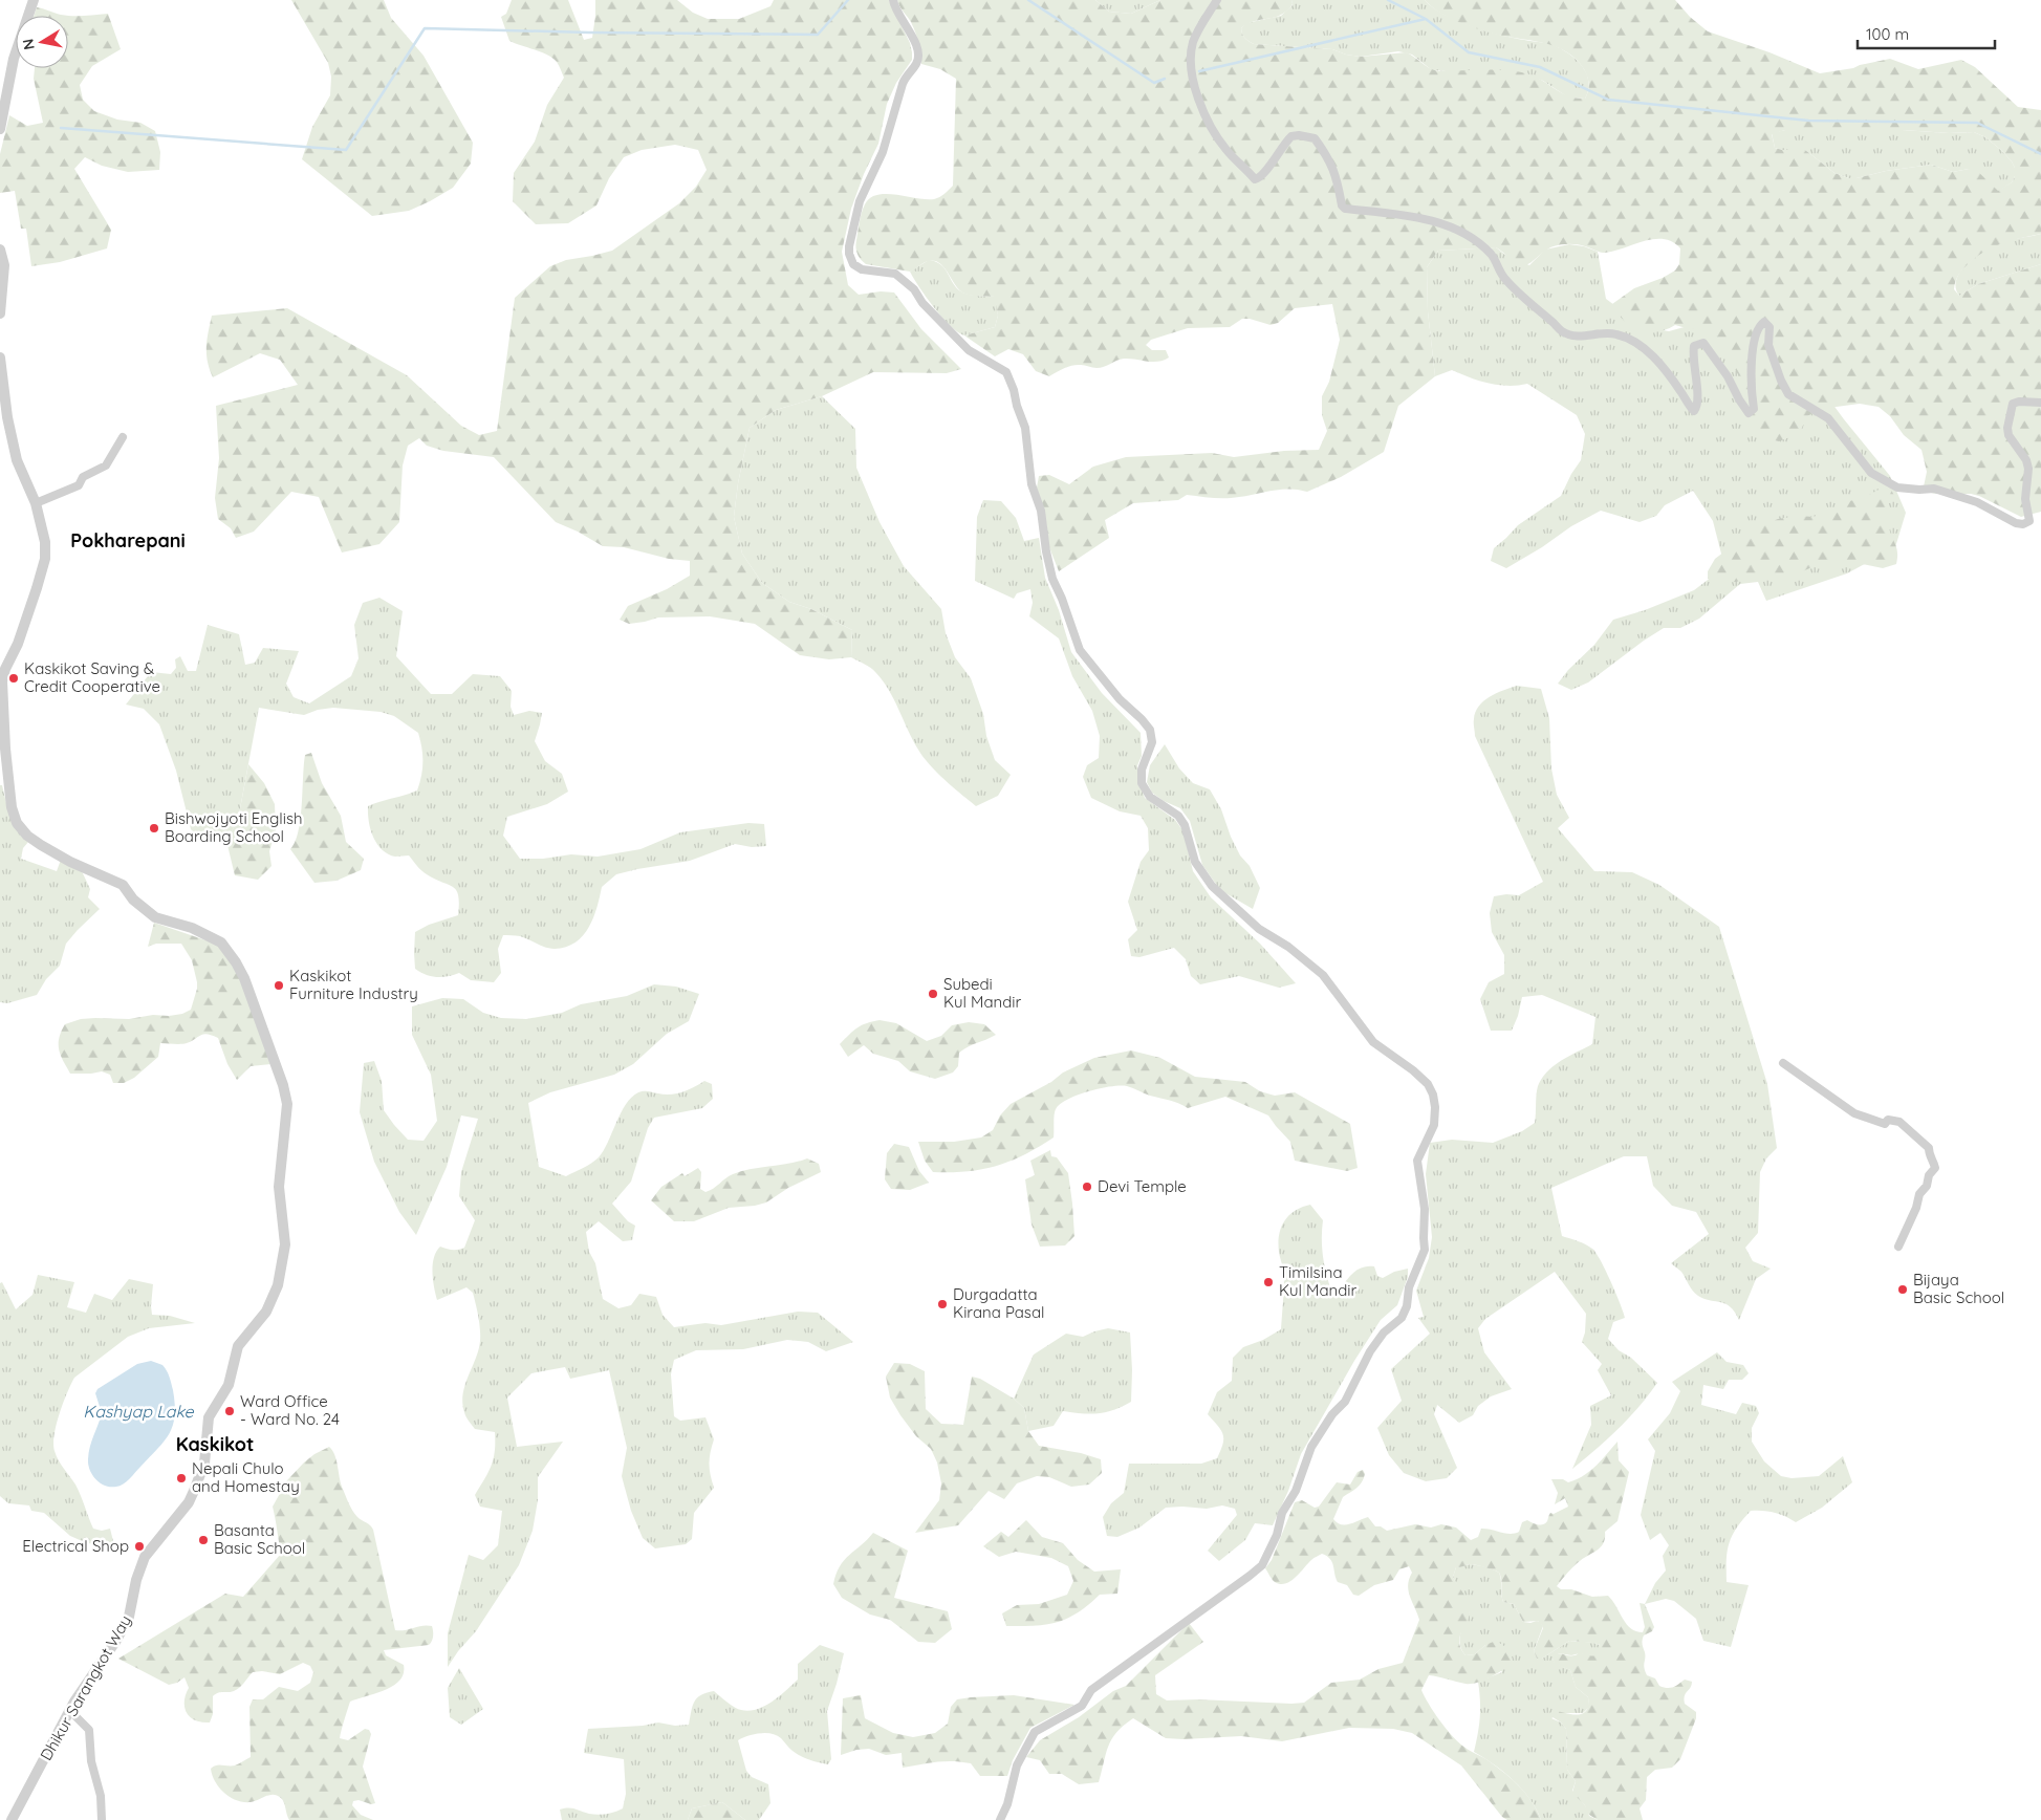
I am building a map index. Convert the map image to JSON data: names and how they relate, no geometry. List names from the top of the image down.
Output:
{
  "streets": {
    "street": ["Dhikur Sarangkot Way"]
  },
  "districts": ["Pokharepani", "Kaskikot"],
  "water": ["Kashyap Lake"],
  "places": [
    "Kaskikot Saving & Credit Cooperative",
    "Bishwojyoti English Boarding School",
    "Kaskikot Furniture Industry",
    "Subedi Kul Mandir",
    "Devi Temple",
    "Timilsina Kul Mandir",
    "Bijaya Basic School",
    "Durgadatta Kirana Pasal",
    "Ward Office - Ward No. 24",
    "Nepali Chulo and Homestay",
    "Basanta Basic School",
    "Electrical Shop"
  ],
  "scale_bar": "100 m",
  "north": "left"
}
